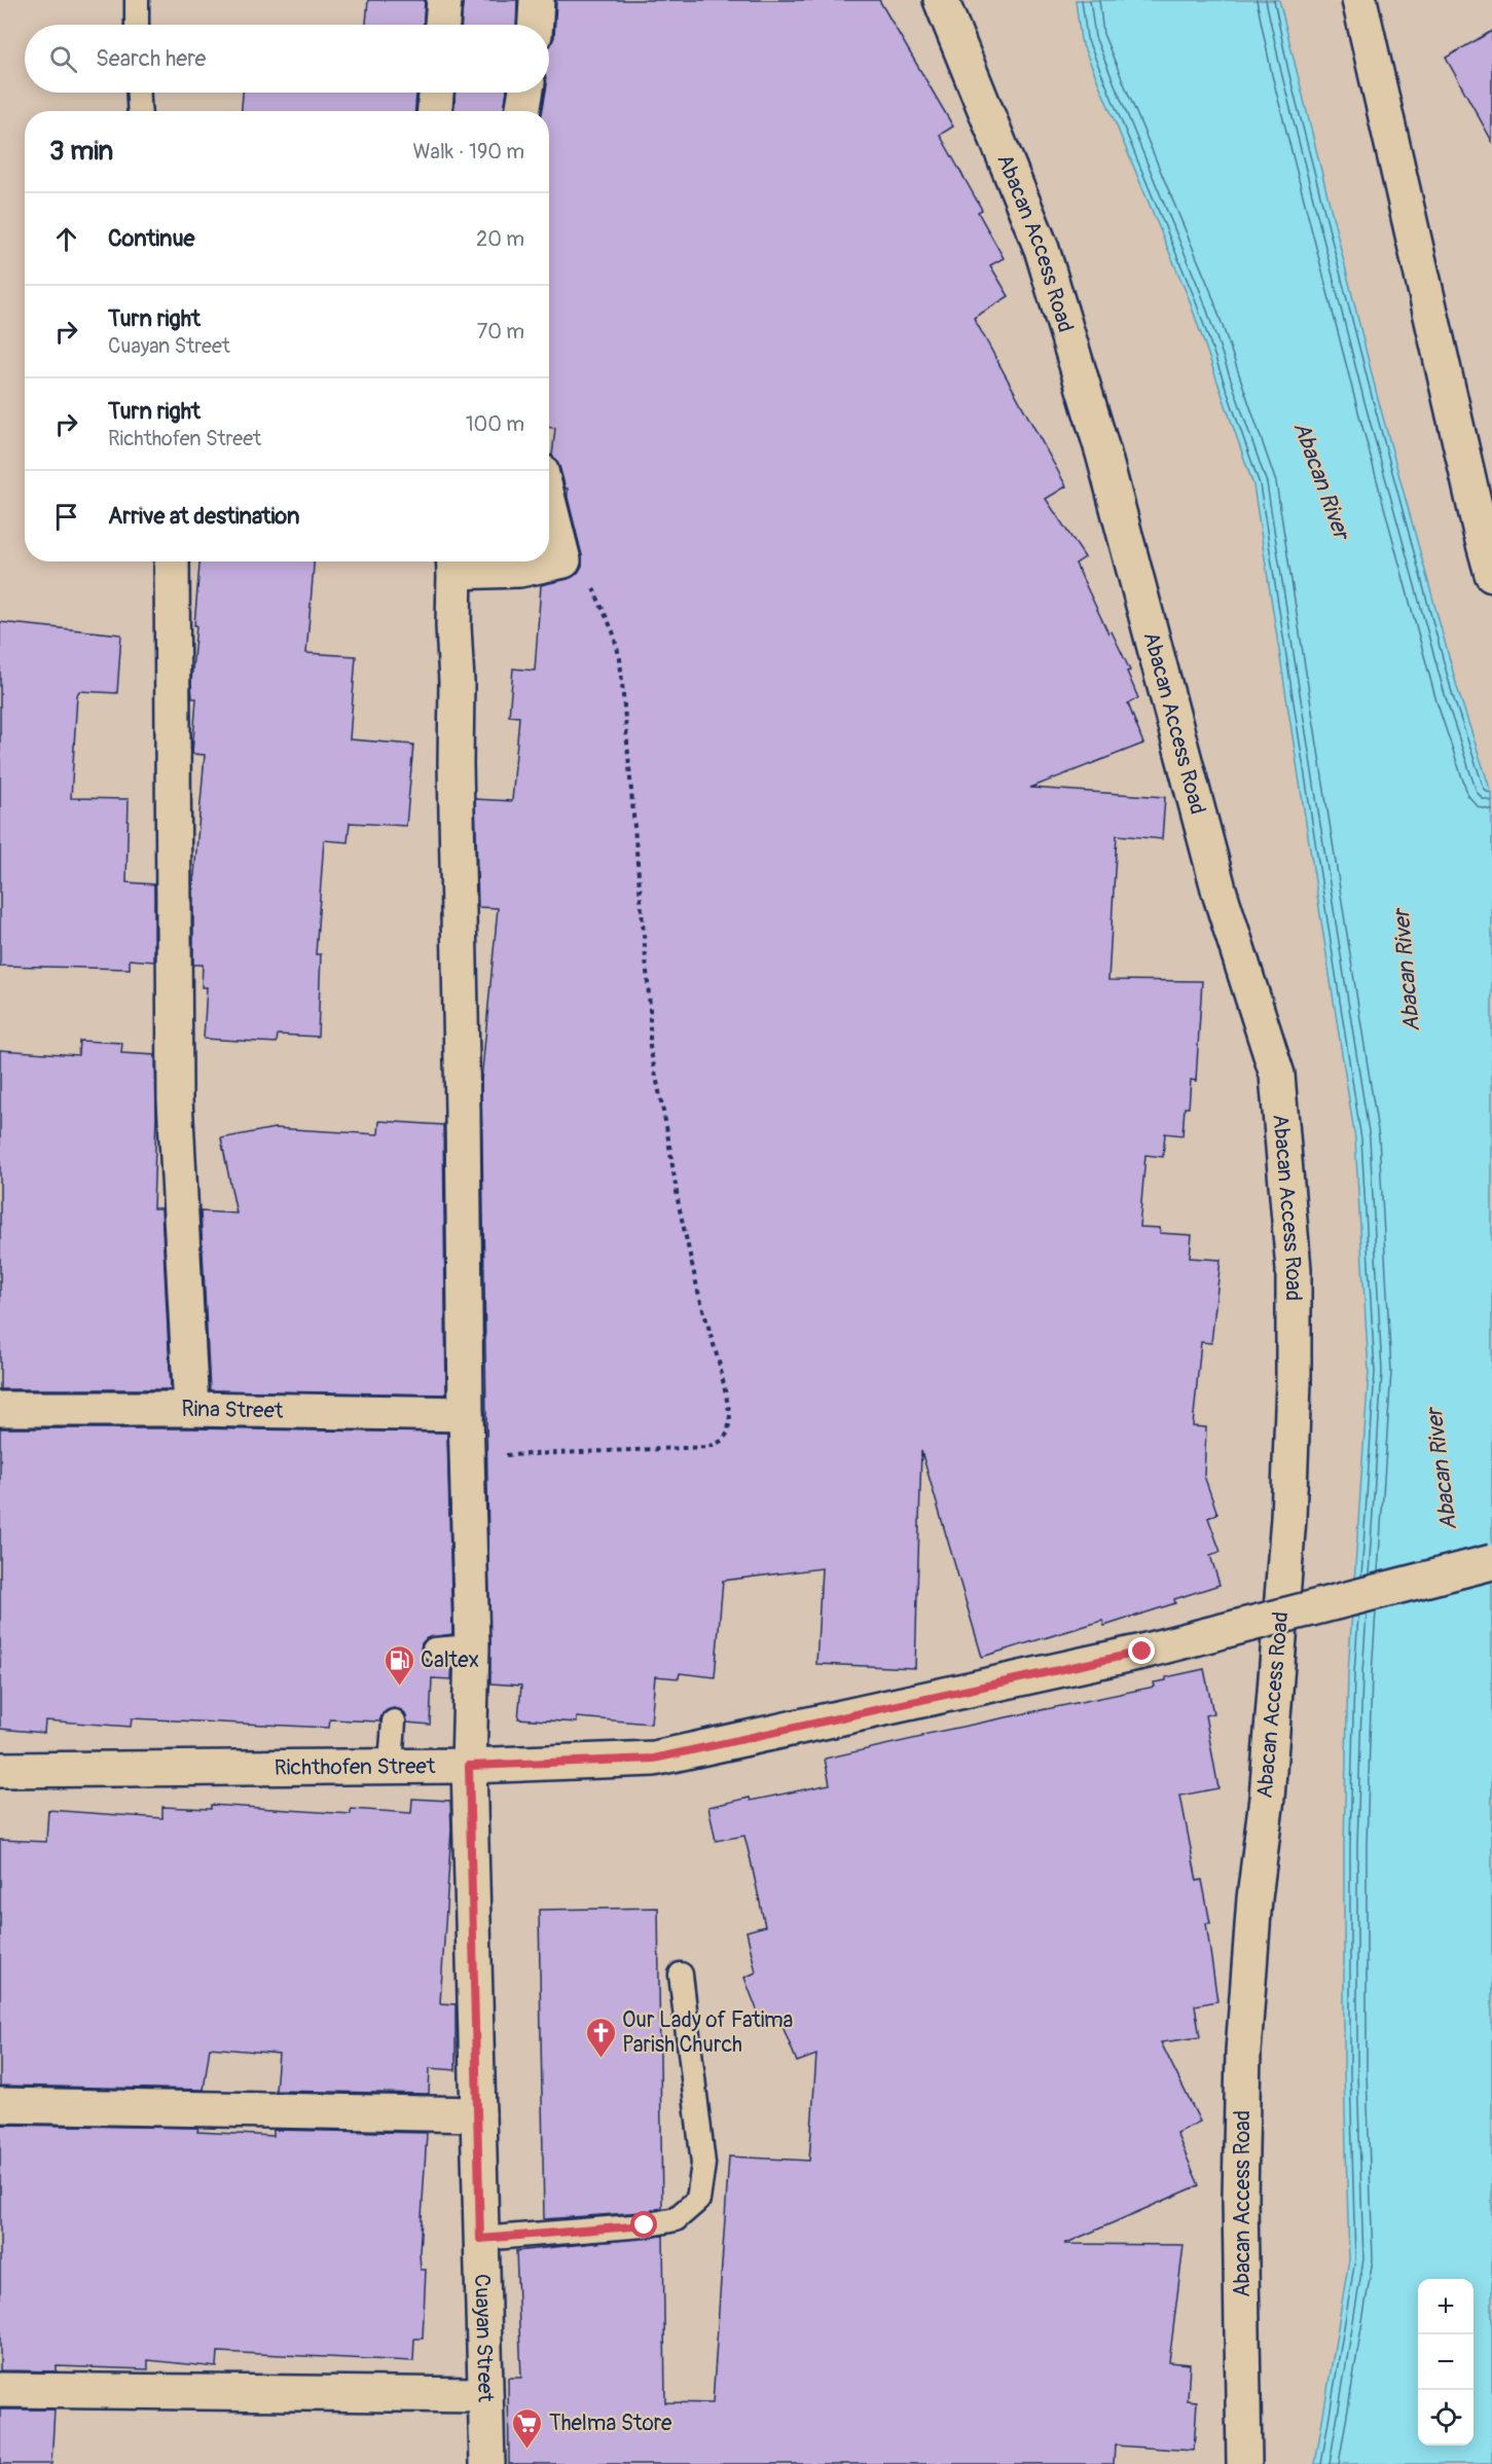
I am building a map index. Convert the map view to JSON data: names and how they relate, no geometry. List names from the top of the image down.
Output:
{
  "streets": {
    "street": [
      "Abacan Access Road",
      "Rina Street",
      "Richthofen Street",
      "Cuayan Street"
    ]
  },
  "crossings": [
    ["Rina Street", "Cuayan Street"],
    ["Richthofen Street", "Cuayan Street"]
  ],
  "water": ["Abacan River"],
  "places": {
    "fuel station": ["Caltex"],
    "church": ["Our Lady of Fatima Parish Church"],
    "supermarket": ["Thelma Store"]
  },
  "page": {
    "search": "Search here",
    "heading": ["3 min", "Walk · 190 m"],
    "list": [
      ["Continue", "20 m"],
      ["Turn right", "Cuayan Street", "70 m"],
      ["Turn right", "Richthofen Street", "100 m"],
      "Arrive at destination"
    ],
    "map_buttons": ["+", "−"]
  }
}
